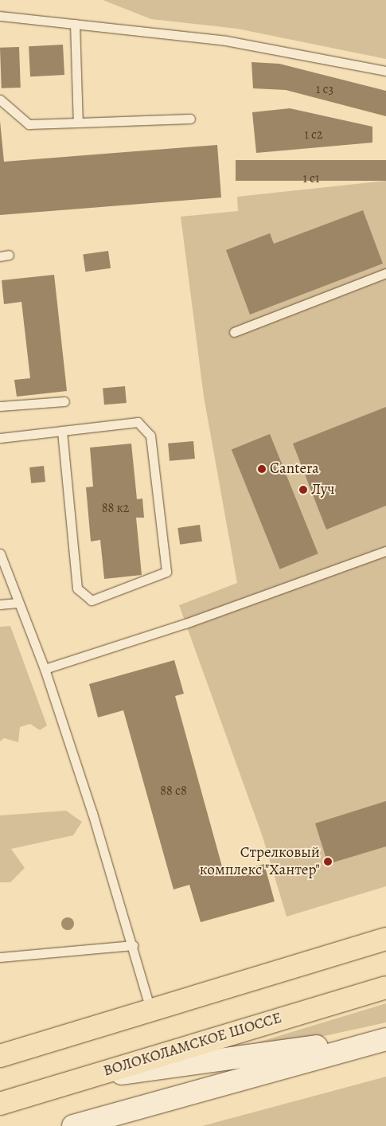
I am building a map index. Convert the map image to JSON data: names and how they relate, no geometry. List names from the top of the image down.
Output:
{
  "streets": {
    "main road": ["ВОЛОКОЛАМСКОЕ ШОССЕ"]
  },
  "places": ["Cantera", "Луч", "Стрелковый комплекс \"Хантер\""],
  "house_numbers": [
    "1 с3",
    "1 с2",
    "1 с1",
    "88 к2",
    "88 с8"
  ]
}
